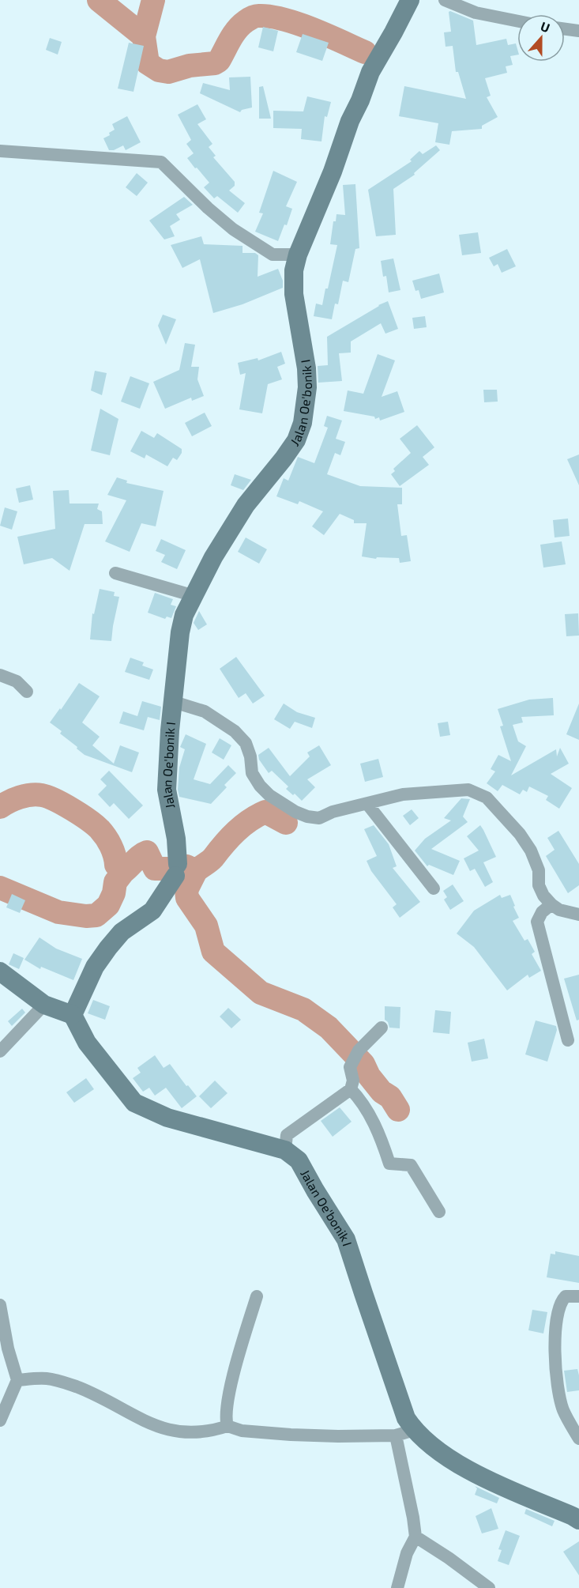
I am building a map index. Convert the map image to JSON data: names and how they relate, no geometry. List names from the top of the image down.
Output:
{
  "streets": {
    "street": ["Jalan Oe'bonik I"]
  },
  "north": "top"
}
